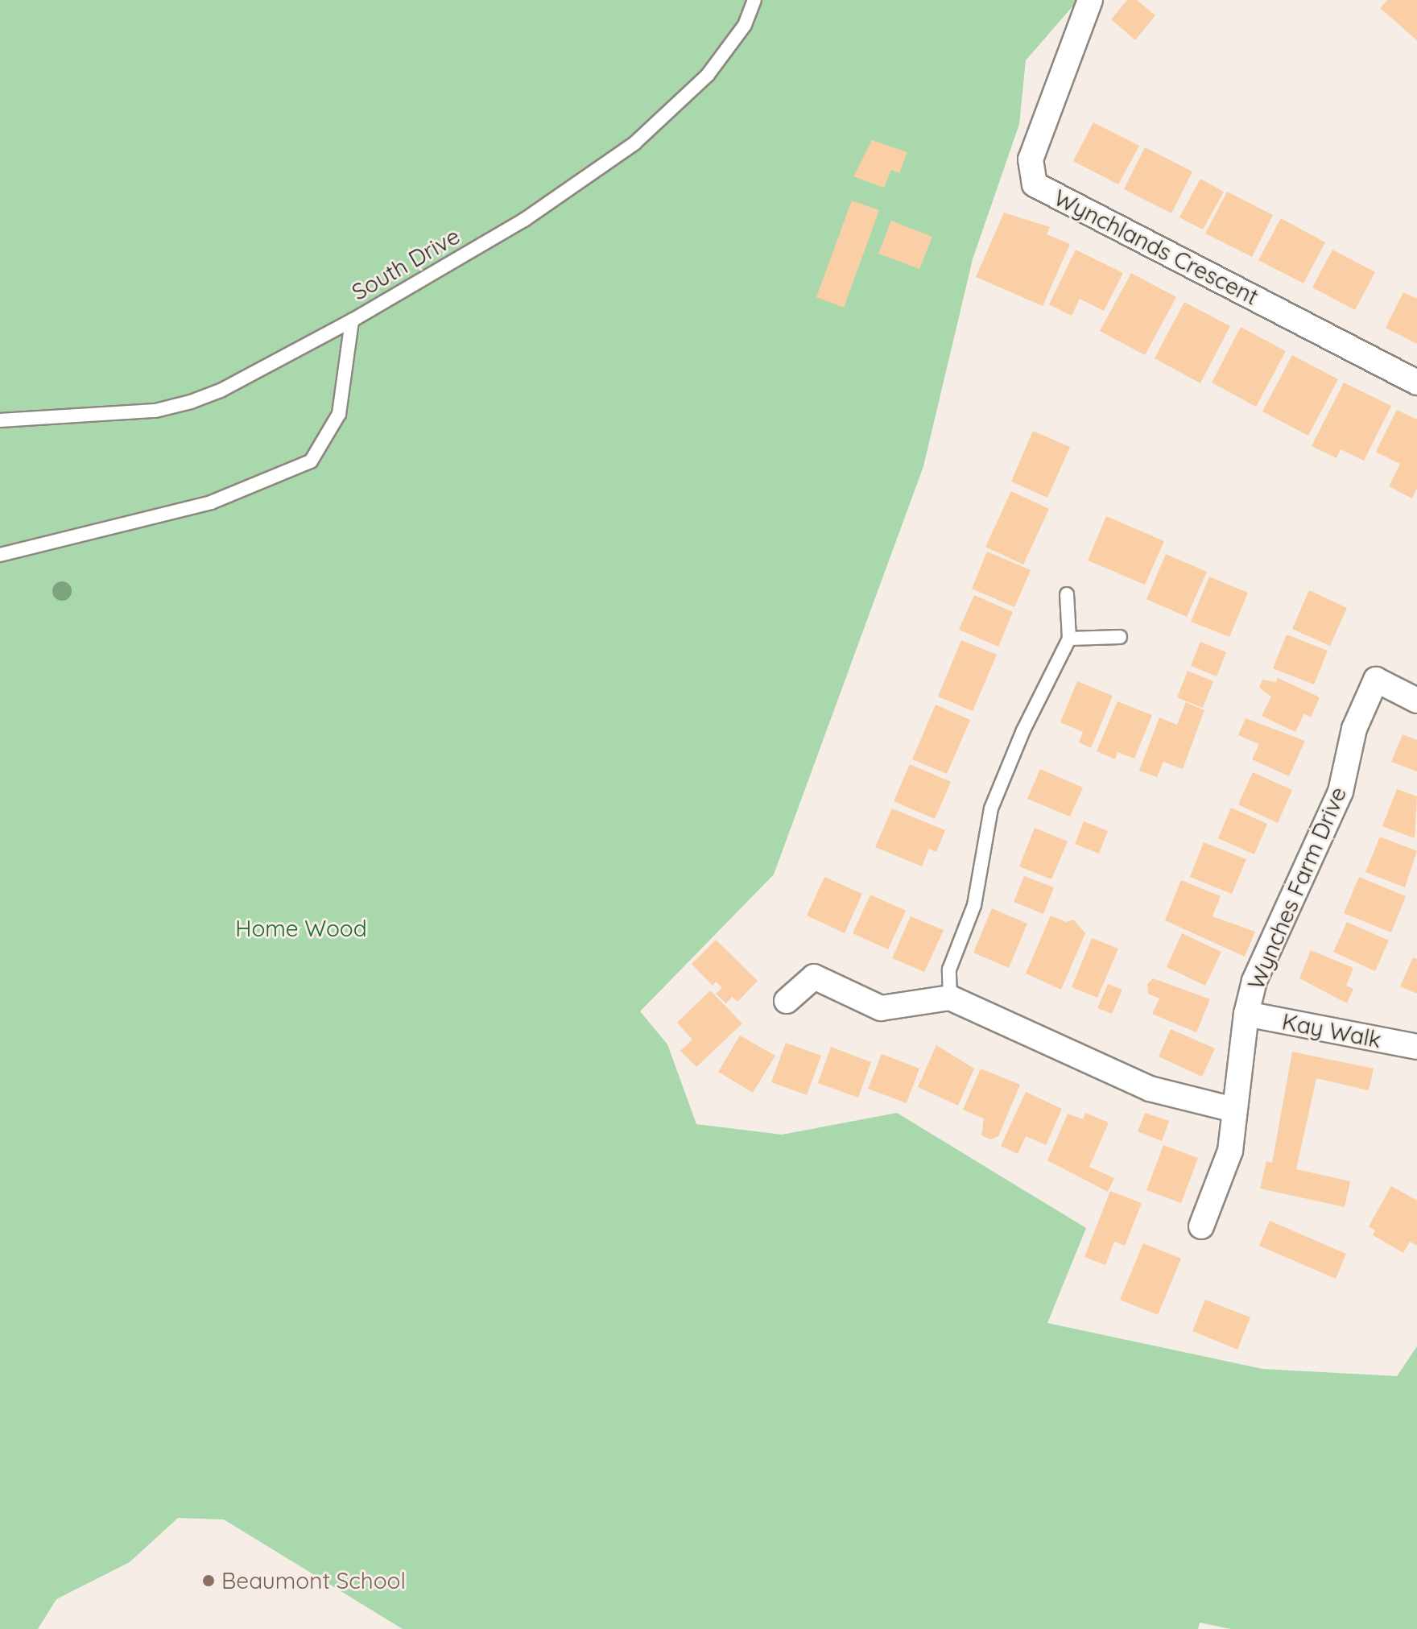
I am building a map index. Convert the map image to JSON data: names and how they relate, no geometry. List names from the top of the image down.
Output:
{
  "streets": {
    "street": ["Wynchlands Crescent", "Wynches Farm Drive", "Kay Walk"],
    "lane": ["South Drive"]
  },
  "crossings": [
    ["Wynches Farm Drive", "Kay Walk"]
  ],
  "parks": ["Home Wood"],
  "places": ["Beaumont School"]
}
